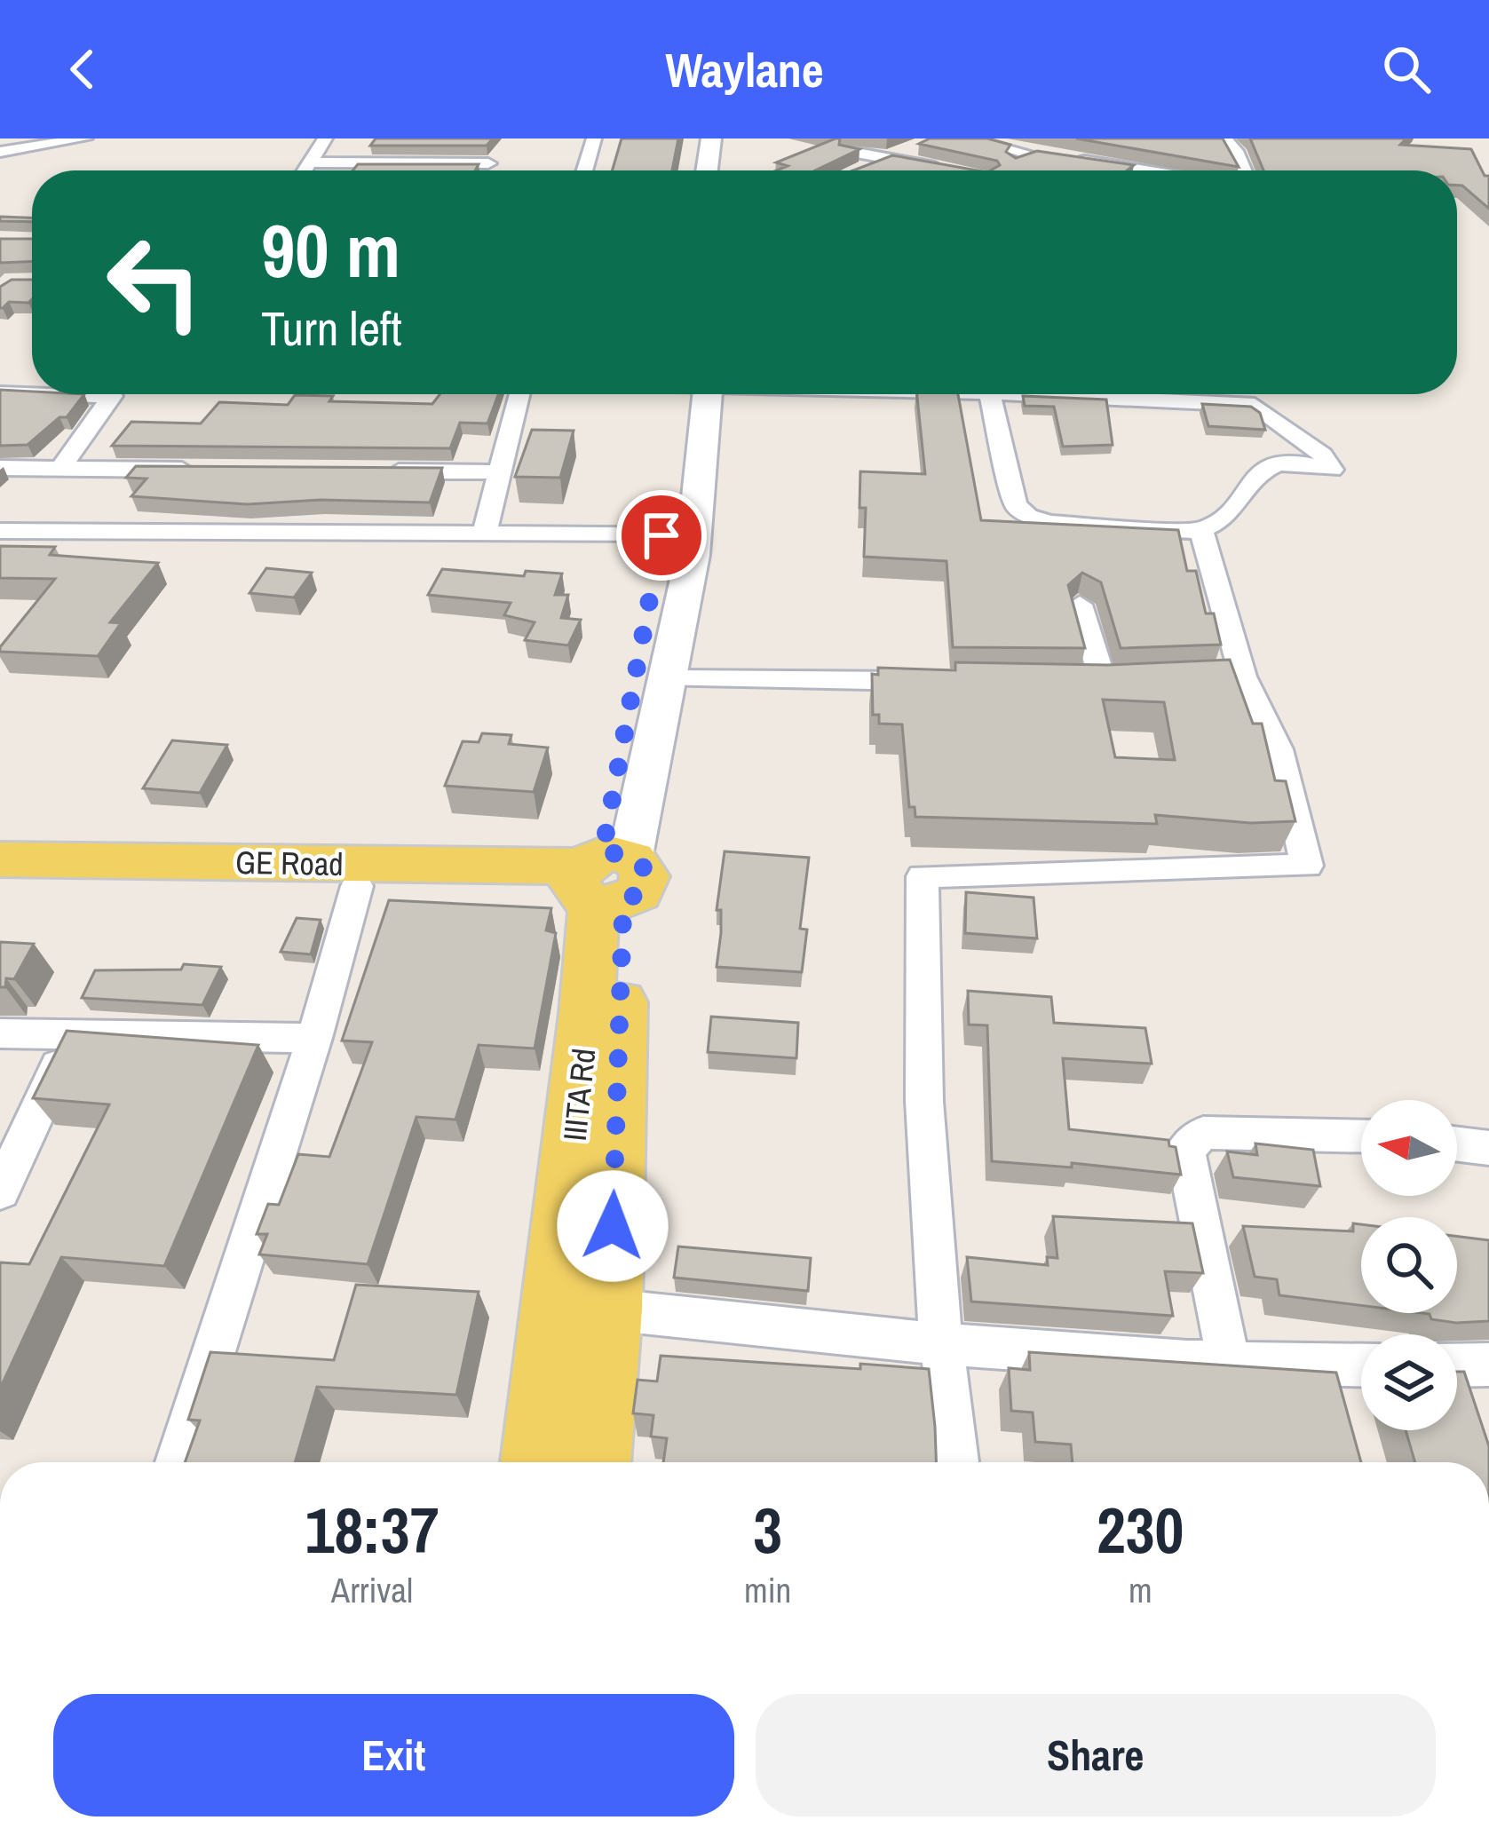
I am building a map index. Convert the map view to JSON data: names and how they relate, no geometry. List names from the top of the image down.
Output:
{
  "streets": {
    "main road": ["GE Road", "IIITA Rd"]
  },
  "crossings": [
    ["GE Road", "IIITA Rd"]
  ],
  "north": "left",
  "page": {
    "header": "Waylane",
    "turn": ["90 m", "Turn left"],
    "eta": [
      "18:37",
      "Arrival",
      "3",
      "min",
      "230",
      "m"
    ],
    "buttons": ["Exit", "Share"]
  }
}
